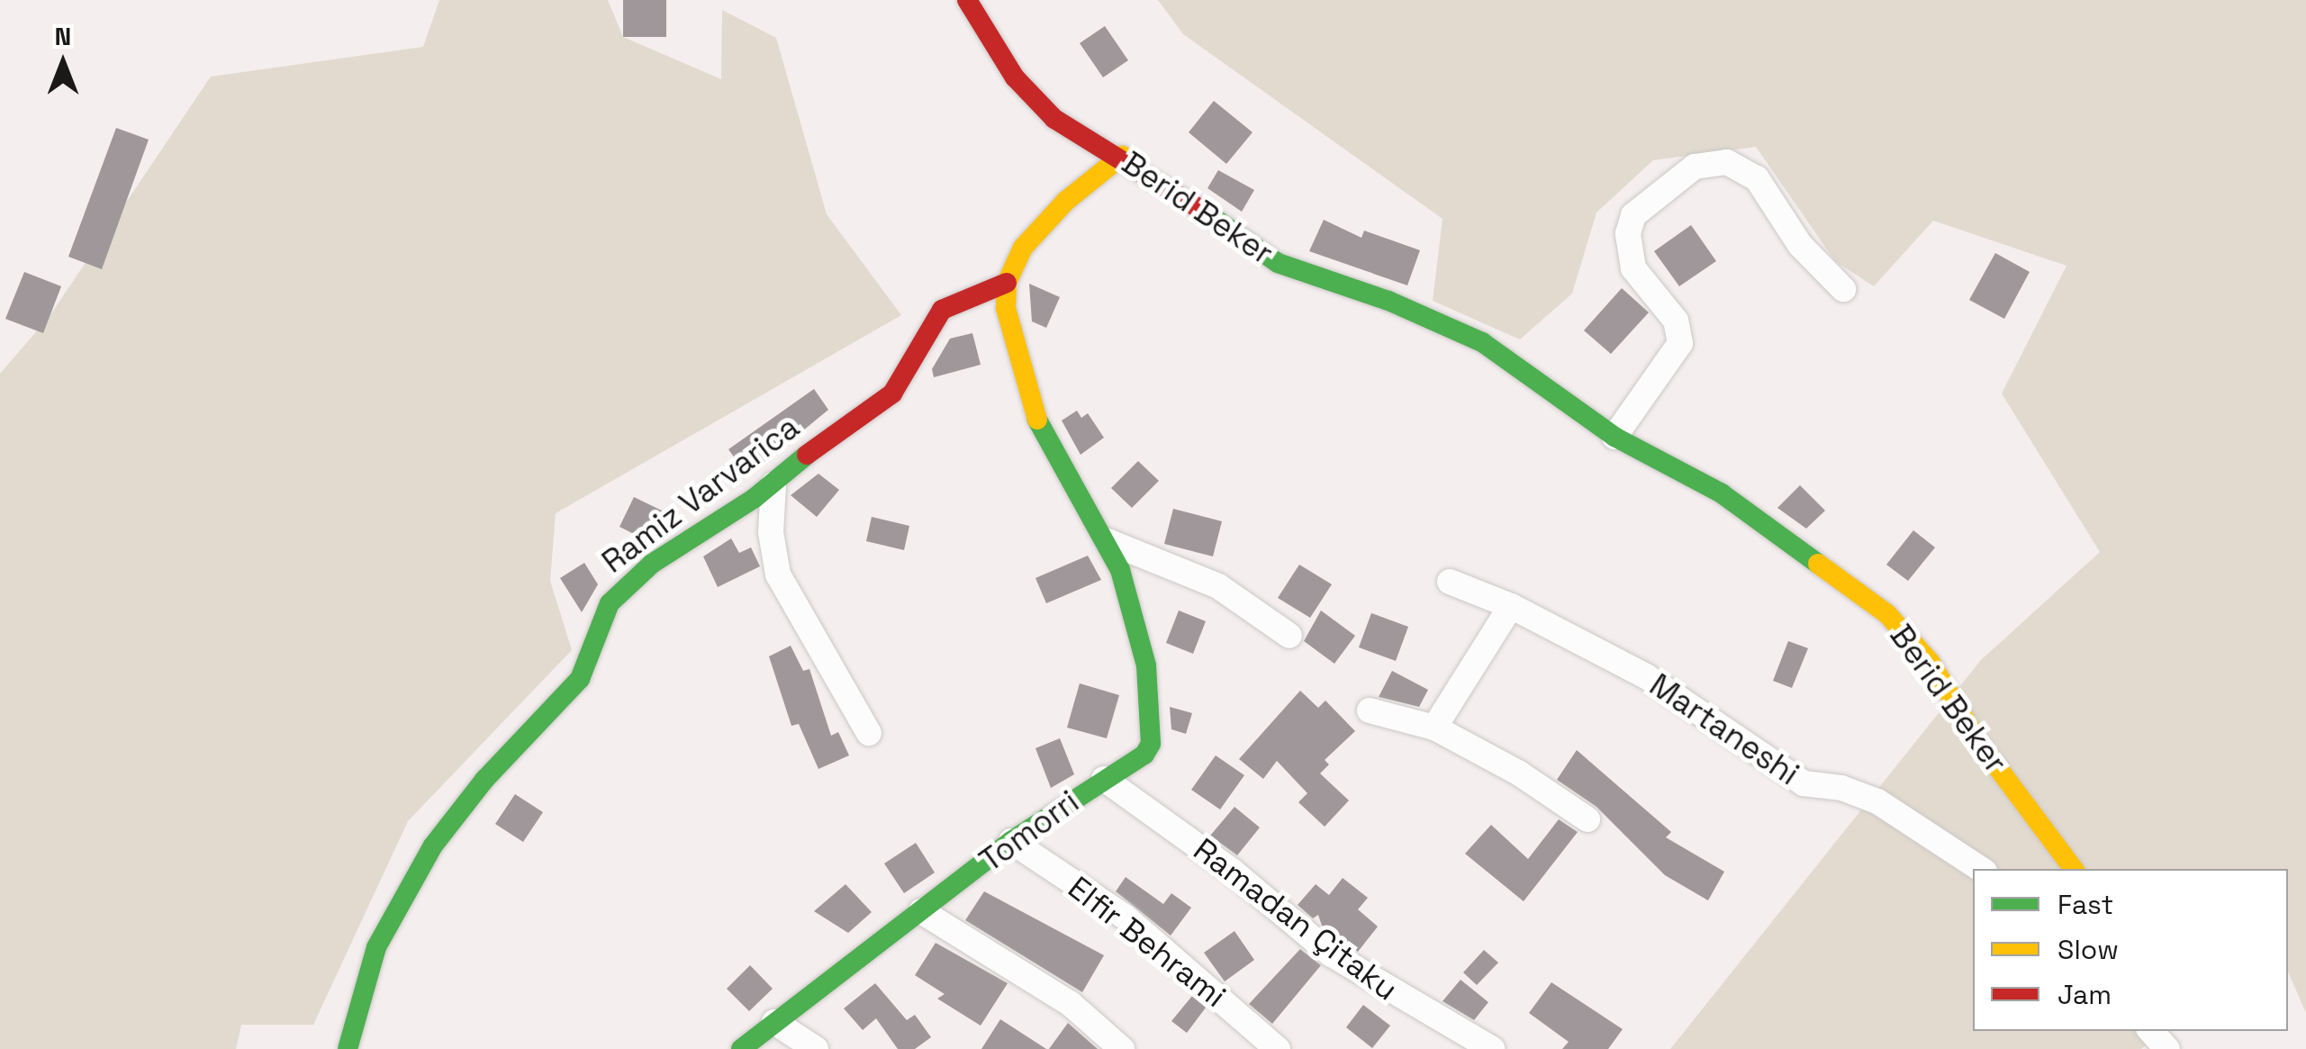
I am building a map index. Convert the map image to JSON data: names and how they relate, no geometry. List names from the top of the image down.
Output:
{
  "streets": {
    "street": [
      "Berid Beker",
      "Ramiz Varvarica",
      "Martaneshi",
      "Tomorri",
      "Ramadan Çitaku",
      "Elfir Behrami"
    ]
  },
  "crossings": [
    ["Ramiz Varvarica", "Tomorri"],
    ["Tomorri", "Ramadan Çitaku"],
    ["Tomorri", "Elfir Behrami"]
  ],
  "legend": ["Fast", "Slow", "Jam"],
  "north": "top"
}
